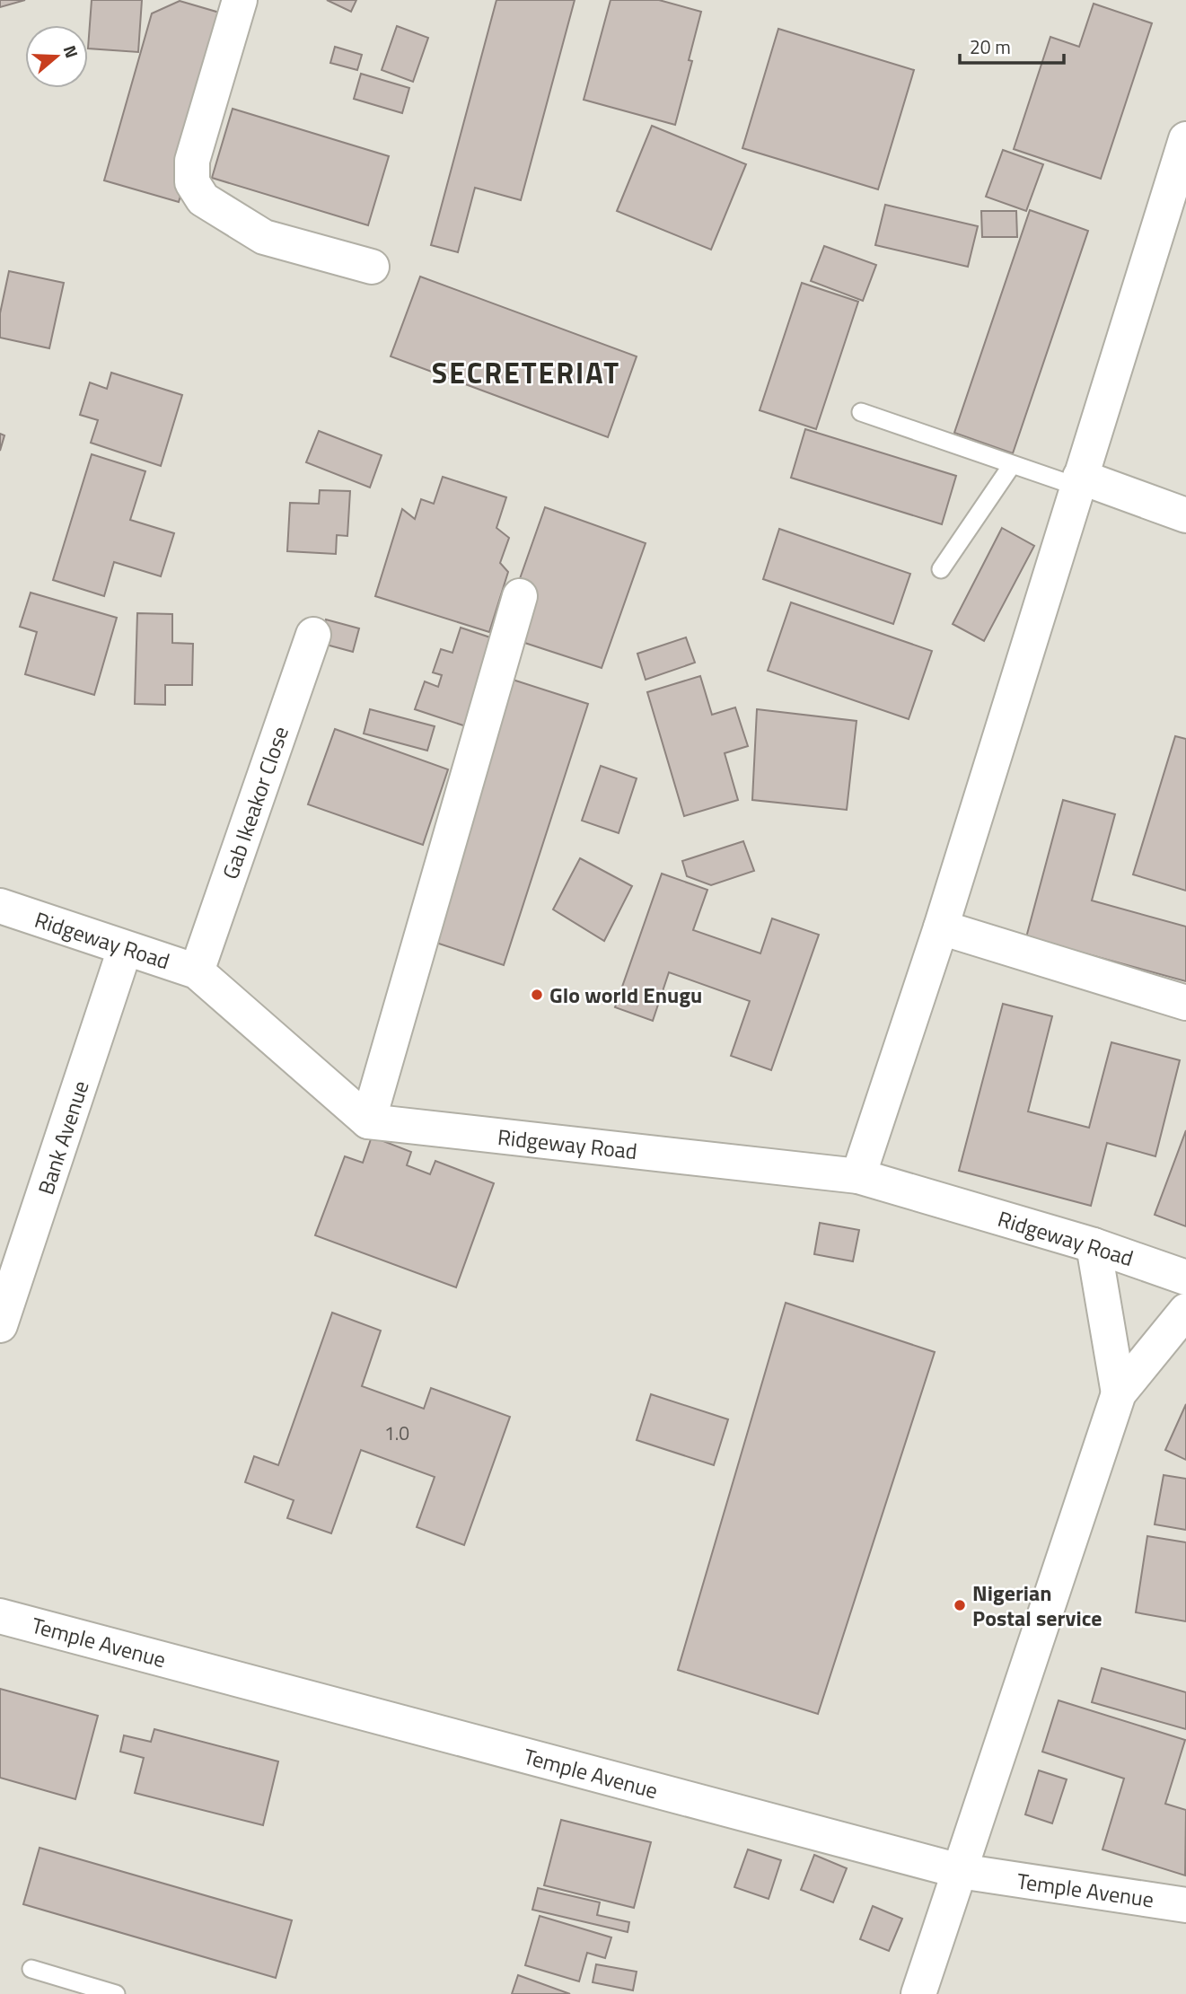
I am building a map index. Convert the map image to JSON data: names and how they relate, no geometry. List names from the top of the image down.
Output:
{
  "streets": {
    "street": [
      "Gab Ikeakor Close",
      "Ridgeway Road",
      "Bank Avenue",
      "Temple Avenue"
    ]
  },
  "crossings": [
    ["Gab Ikeakor Close", "Ridgeway Road"],
    ["Ridgeway Road", "Bank Avenue"]
  ],
  "districts": ["SECRETERIAT"],
  "places": ["Glo world Enugu", "Nigerian Postal service"],
  "house_numbers": ["1.0"],
  "scale_bar": "20 m",
  "north": "right"
}
